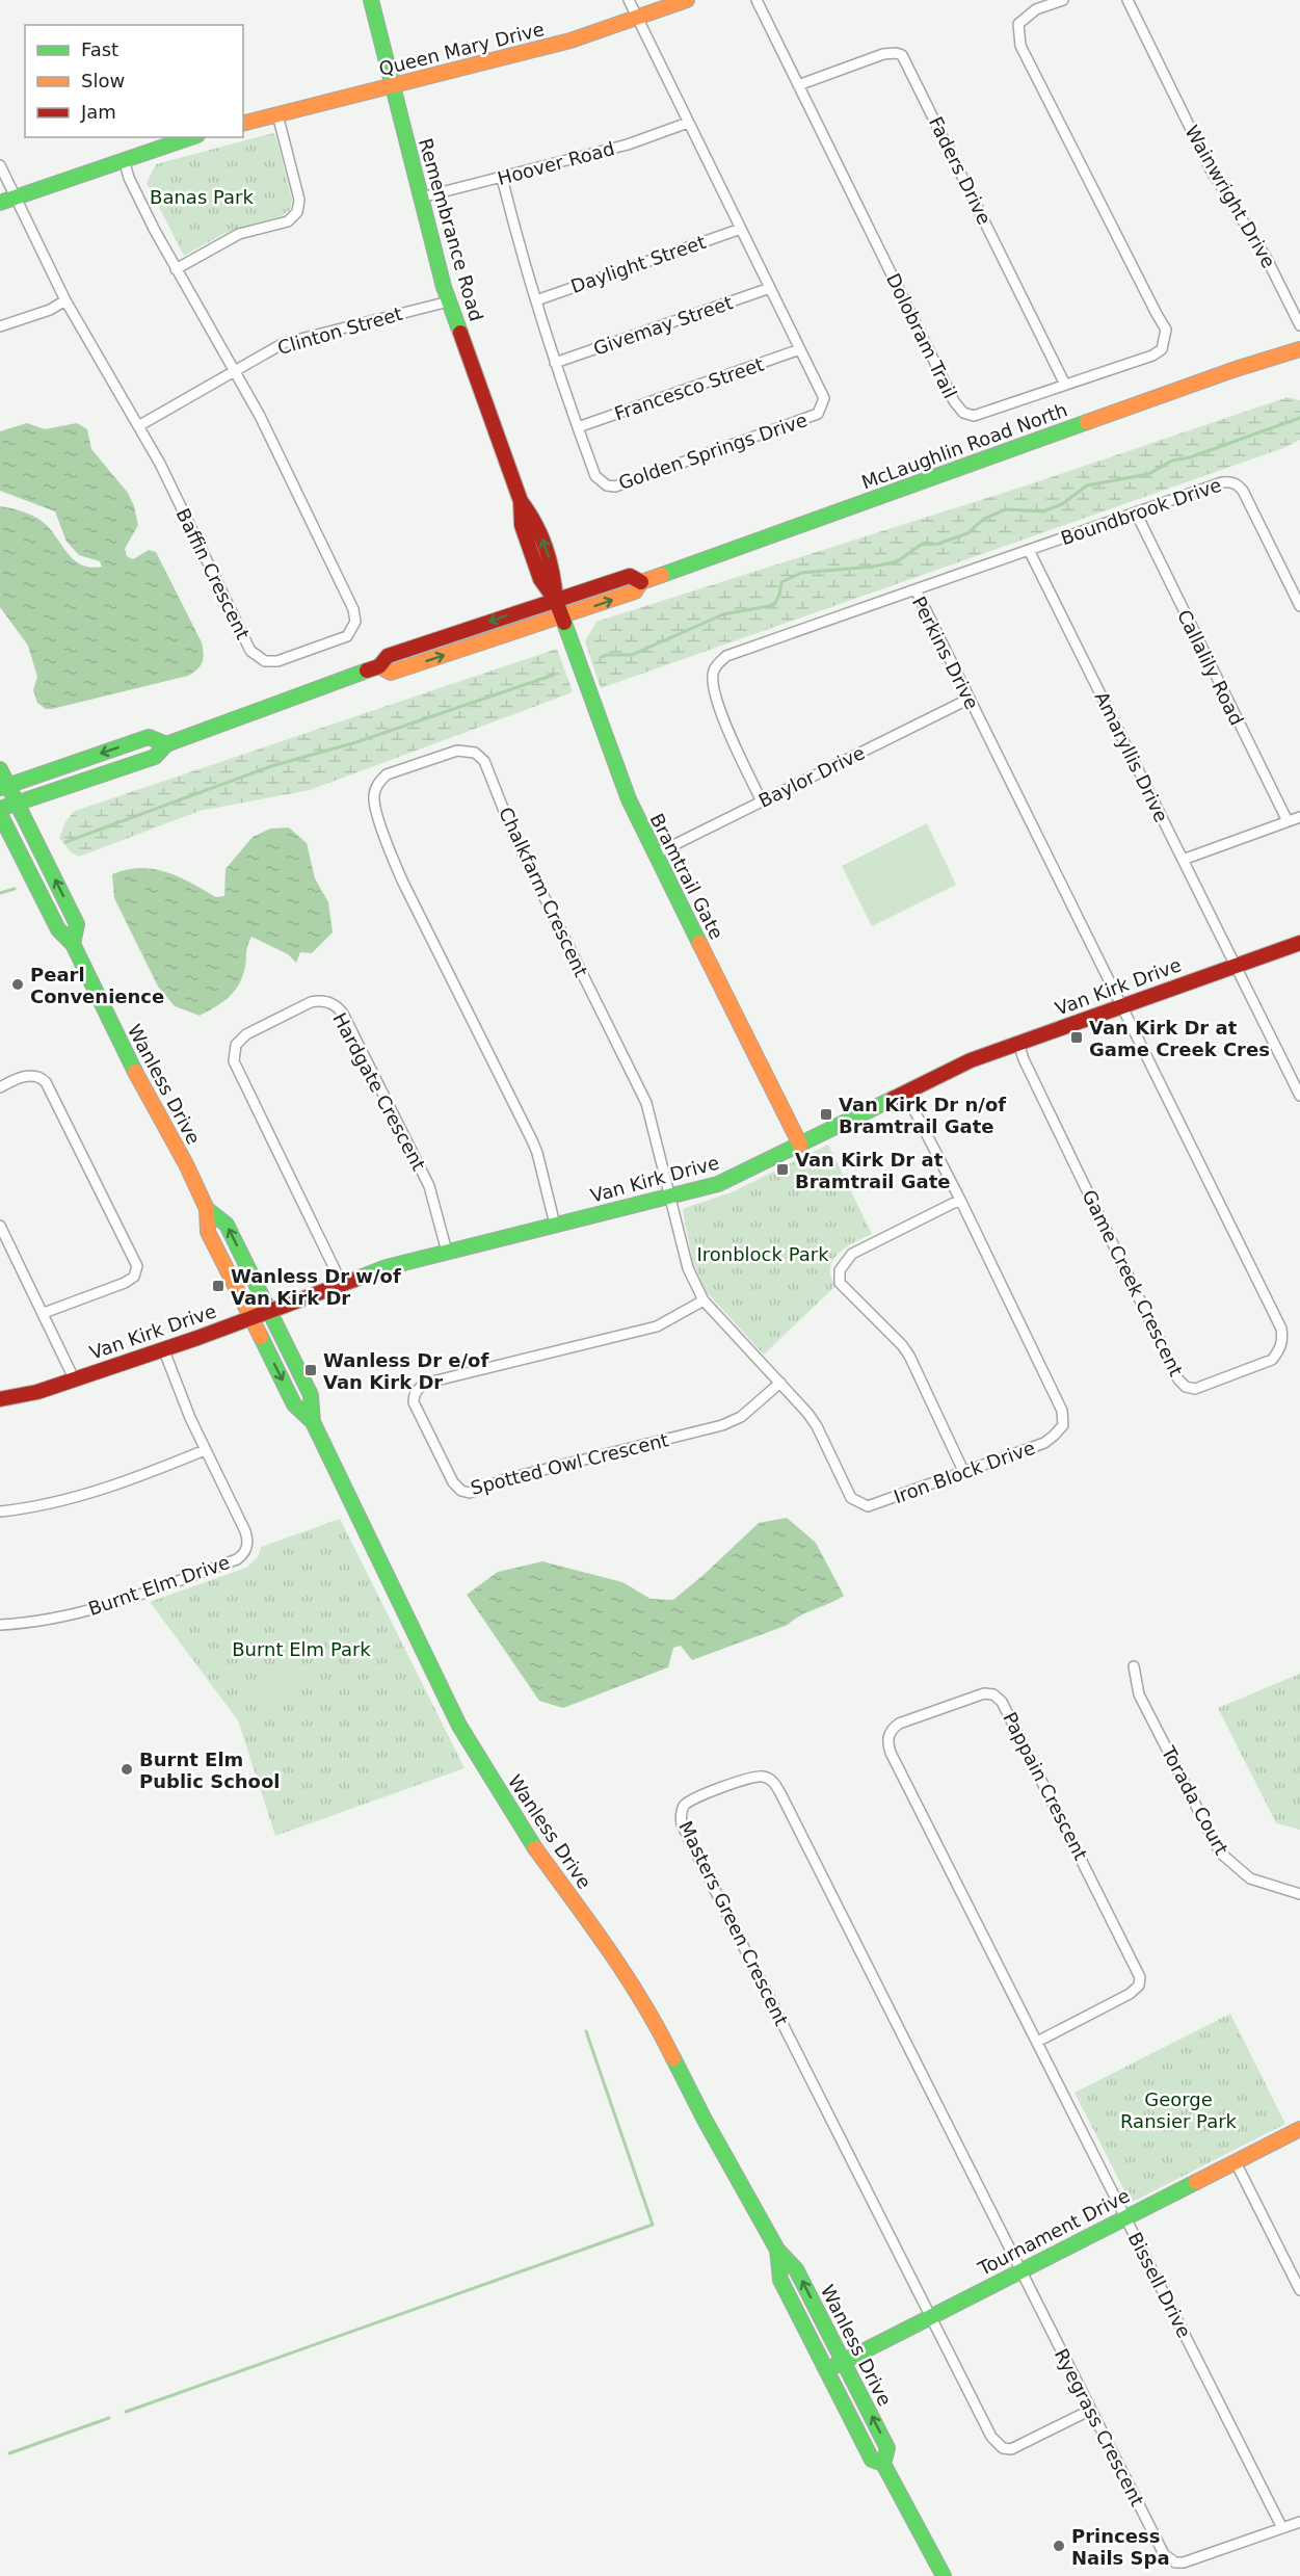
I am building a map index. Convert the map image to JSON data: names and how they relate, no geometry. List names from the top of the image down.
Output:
{
  "streets": {
    "main road": [
      "Queen Mary Drive",
      "Remembrance Road",
      "McLaughlin Road North",
      "Bramtrail Gate",
      "Van Kirk Drive",
      "Wanless Drive",
      "Tournament Drive"
    ],
    "street": [
      "Hoover Road",
      "Faders Drive",
      "Wainwright Drive",
      "Daylight Street",
      "Givemay Street",
      "Clinton Street",
      "Dolobram Trail",
      "Francesco Street",
      "Golden Springs Drive",
      "Boundbrook Drive",
      "Baffin Crescent",
      "Perkins Drive",
      "Callalily Road",
      "Amaryllis Drive",
      "Baylor Drive",
      "Chalkfarm Crescent",
      "Hardgate Crescent",
      "Game Creek Crescent",
      "Spotted Owl Crescent",
      "Iron Block Drive",
      "Burnt Elm Drive",
      "Pappain Crescent",
      "Torada Court",
      "Masters Green Crescent",
      "Bissell Drive",
      "Ryegrass Crescent"
    ]
  },
  "crossings": [
    ["Queen Mary Drive", "Remembrance Road"],
    ["Queen Mary Drive", "Golden Springs Drive"],
    ["Hoover Road", "Remembrance Road"],
    ["Hoover Road", "Golden Springs Drive"],
    ["Faders Drive", "Dolobram Trail"],
    ["Remembrance Road", "Clinton Street"],
    ["Remembrance Road", "McLaughlin Road North"],
    ["Remembrance Road", "Bramtrail Gate"],
    ["Daylight Street", "Golden Springs Drive"],
    ["Givemay Street", "Golden Springs Drive"],
    ["Clinton Street", "Baffin Crescent"],
    ["Francesco Street", "Golden Springs Drive"],
    ["McLaughlin Road North", "Bramtrail Gate"],
    ["McLaughlin Road North", "Wanless Drive"],
    ["Boundbrook Drive", "Perkins Drive"],
    ["Boundbrook Drive", "Callalily Road"],
    ["Boundbrook Drive", "Amaryllis Drive"],
    ["Perkins Drive", "Baylor Drive"],
    ["Perkins Drive", "Van Kirk Drive"],
    ["Perkins Drive", "Game Creek Crescent"],
    ["Amaryllis Drive", "Van Kirk Drive"],
    ["Baylor Drive", "Bramtrail Gate"],
    ["Bramtrail Gate", "Van Kirk Drive"],
    ["Chalkfarm Crescent", "Van Kirk Drive"],
    ["Chalkfarm Crescent", "Iron Block Drive"],
    ["Van Kirk Drive", "Wanless Drive"],
    ["Van Kirk Drive", "Hardgate Crescent"],
    ["Van Kirk Drive", "Game Creek Crescent"],
    ["Van Kirk Drive", "Iron Block Drive"],
    ["Van Kirk Drive", "Burnt Elm Drive"],
    ["Wanless Drive", "Tournament Drive"],
    ["Spotted Owl Crescent", "Iron Block Drive"],
    ["Pappain Crescent", "Bissell Drive"],
    ["Masters Green Crescent", "Tournament Drive"],
    ["Masters Green Crescent", "Ryegrass Crescent"],
    ["Tournament Drive", "Bissell Drive"],
    ["Tournament Drive", "Ryegrass Crescent"],
    ["Bissell Drive", "Ryegrass Crescent"]
  ],
  "parks": [
    "Banas Park",
    "Ironblock Park",
    "Burnt Elm Park",
    "George Ransier Park"
  ],
  "places": {
    "other": ["Pearl Convenience", "Burnt Elm Public School", "Princess Nails Spa"],
    "transit": [
      "Van Kirk Dr at Game Creek Cres",
      "Van Kirk Dr n/of Bramtrail Gate",
      "Van Kirk Dr at Bramtrail Gate",
      "Wanless Dr w/of Van Kirk Dr",
      "Wanless Dr e/of Van Kirk Dr"
    ]
  },
  "legend": ["Fast", "Slow", "Jam"]
}
